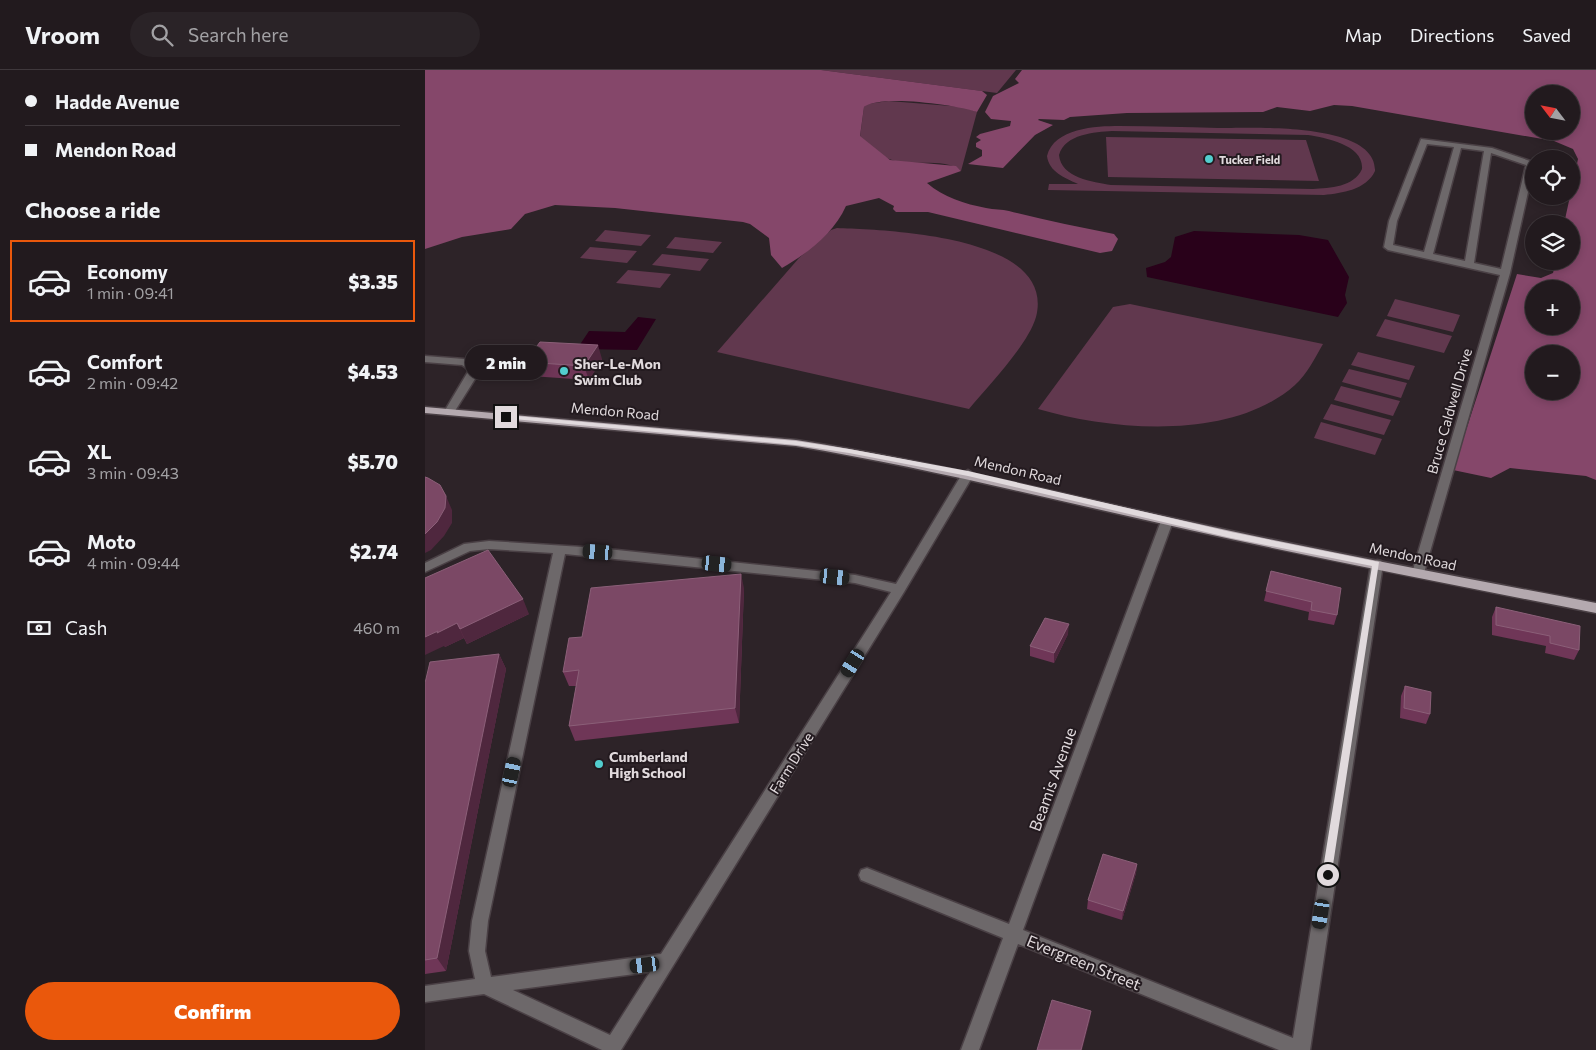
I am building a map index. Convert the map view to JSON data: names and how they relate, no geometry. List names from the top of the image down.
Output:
{
  "streets": {
    "main road": ["Mendon Road"],
    "street": [
      "Bruce Caldwell Drive",
      "Farm Drive",
      "Beamis Avenue",
      "Evergreen Street"
    ]
  },
  "crossings": [
    ["Mendon Road", "Bruce Caldwell Drive"],
    ["Mendon Road", "Farm Drive"],
    ["Mendon Road", "Beamis Avenue"],
    ["Beamis Avenue", "Evergreen Street"]
  ],
  "places": ["Tucker Field", "Sher-Le-Mon Swim Club", "Cumberland High School"],
  "north": "top left",
  "page": {
    "header": "Vroom",
    "search": "Search here",
    "nav": ["Map", "Directions", "Saved"],
    "banner": ["Hadde Avenue", "Mendon Road"],
    "map_buttons": ["+", "−"],
    "heading": "Choose a ride",
    "list": [
      {
        "name": "Economy",
        "note": "1 min · 09:41",
        "value": "$3.35"
      },
      {
        "name": "Comfort",
        "note": "2 min · 09:42",
        "value": "$4.53"
      },
      {
        "name": "XL",
        "note": "3 min · 09:43",
        "value": "$5.70"
      },
      {
        "name": "Moto",
        "note": "4 min · 09:44",
        "value": "$2.74"
      }
    ],
    "bubble": "2 min",
    "pay": ["Cash", "460 m"],
    "buttons": "Confirm"
  }
}
